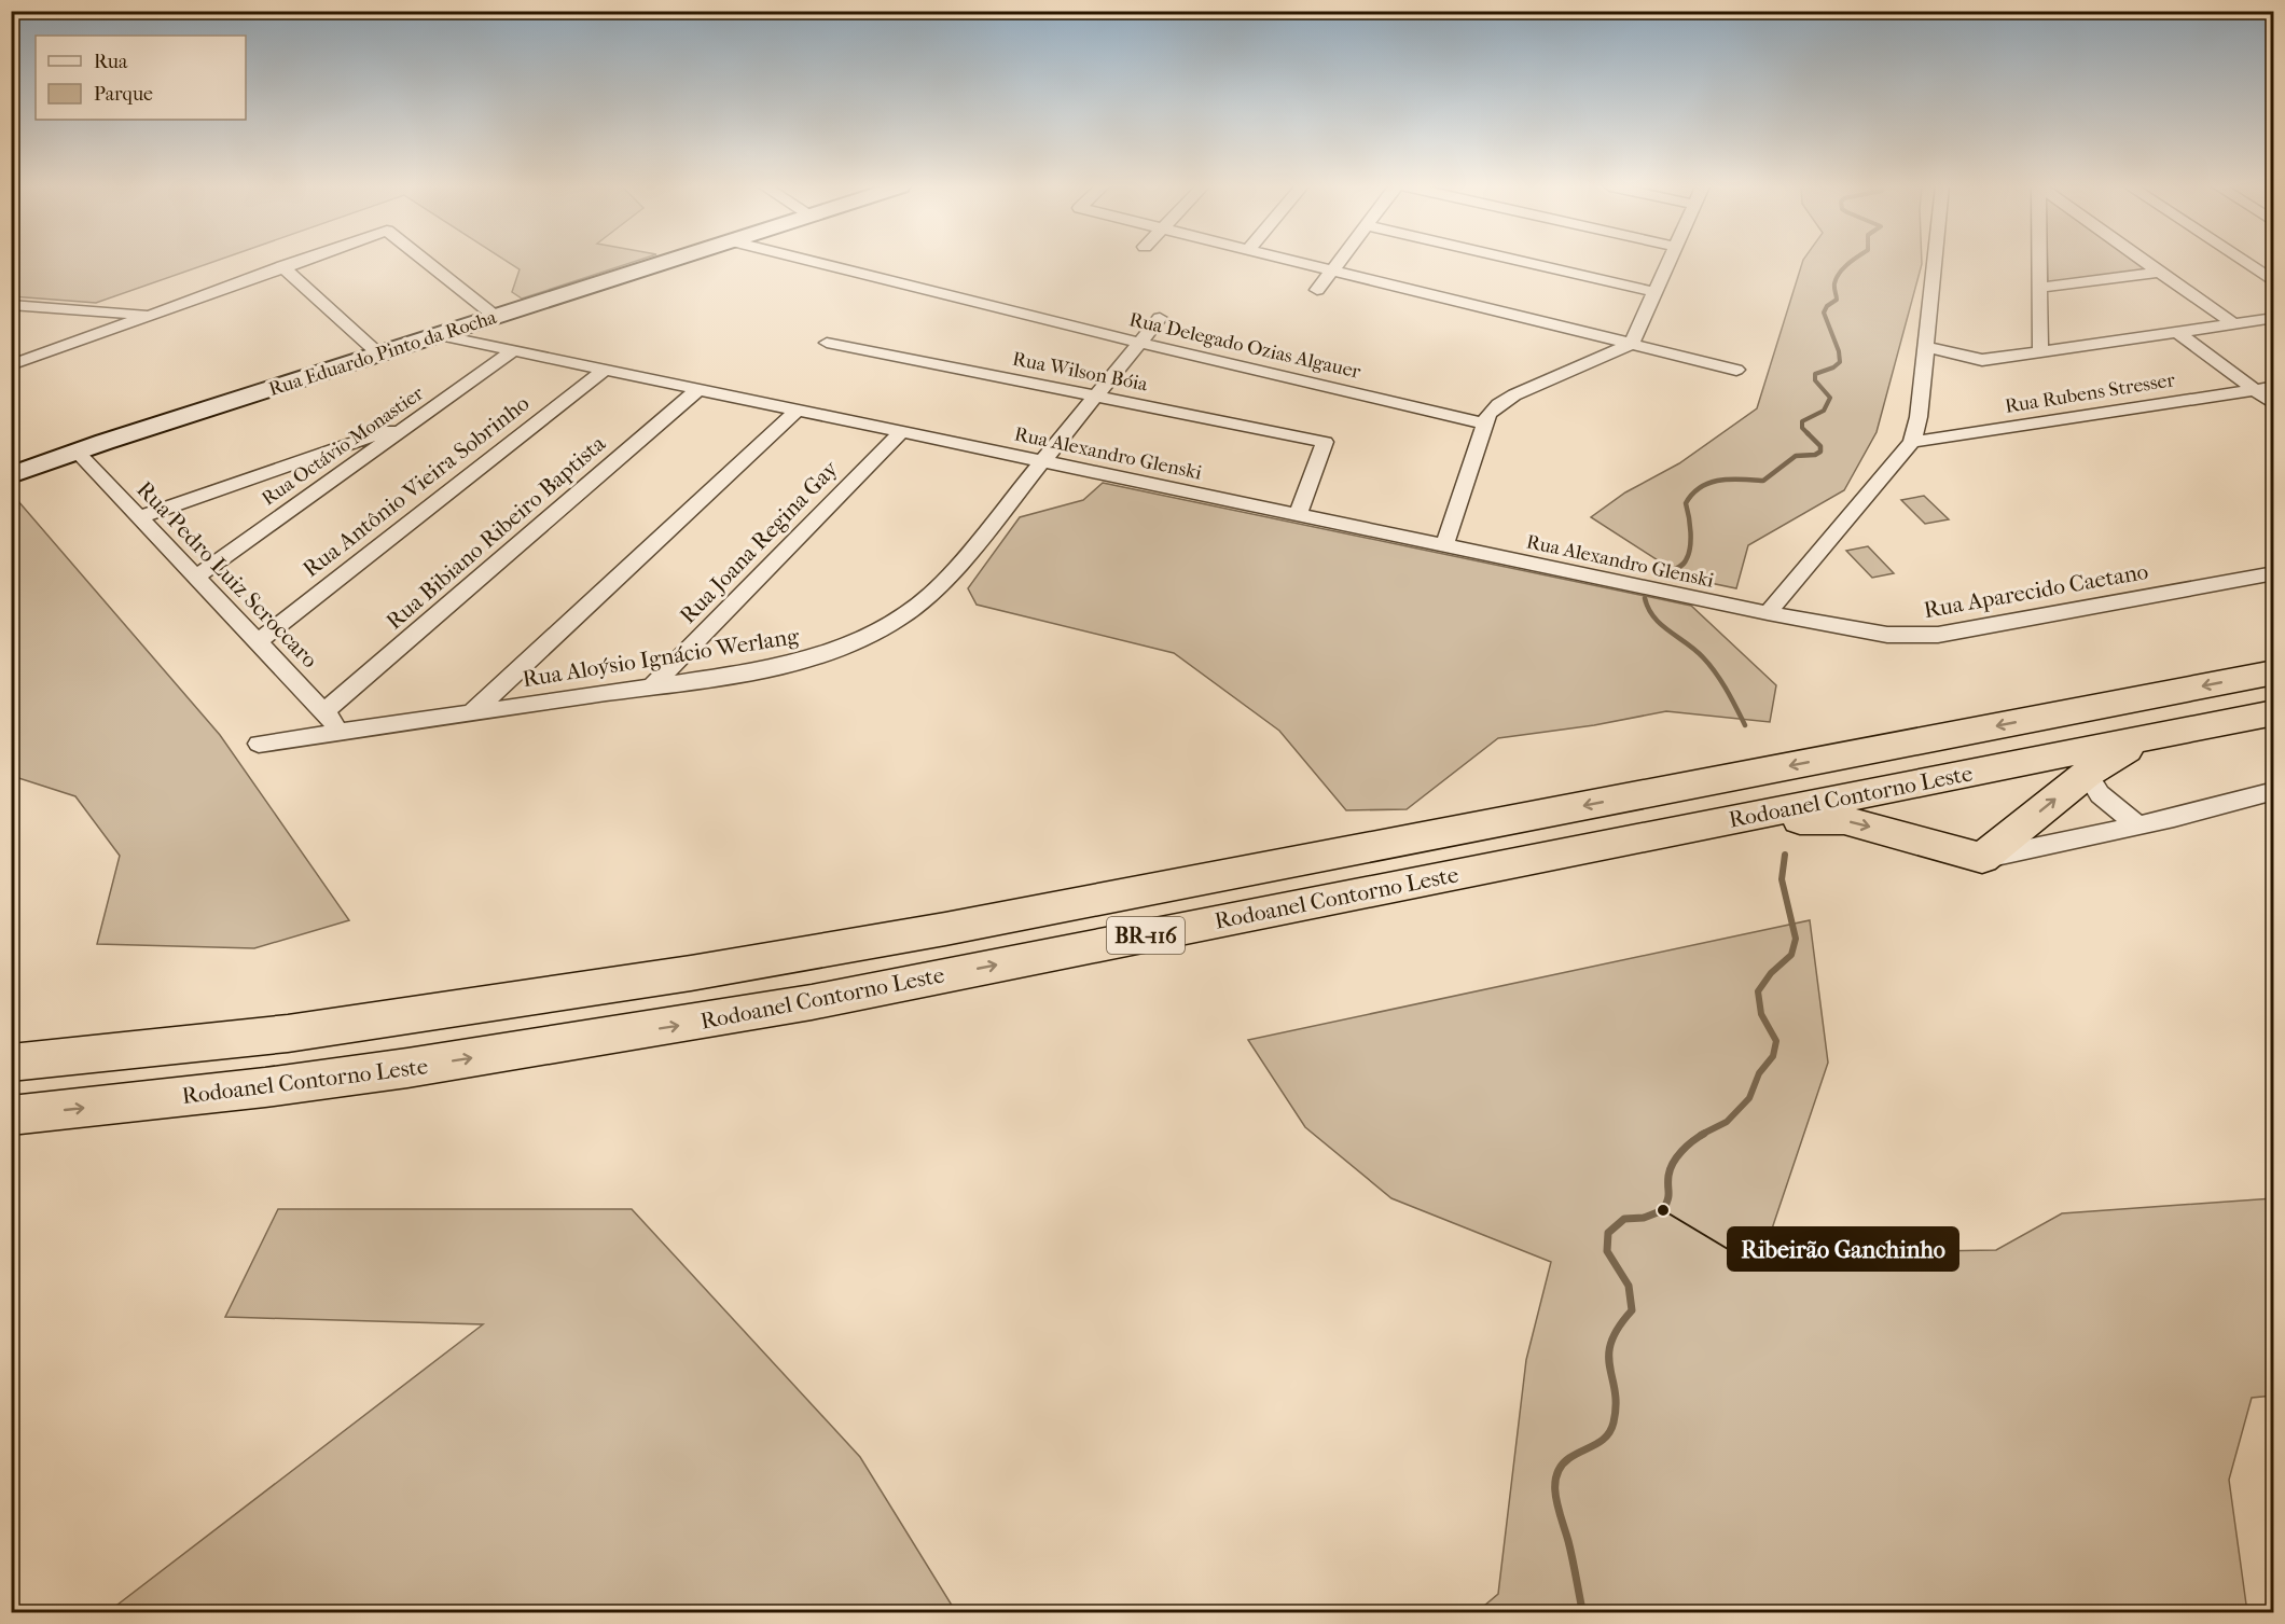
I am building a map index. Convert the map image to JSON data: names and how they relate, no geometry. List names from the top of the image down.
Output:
{
  "streets": {
    "highway": ["Rodoanel Contorno Leste", "BR-116"],
    "main road": ["Rua Eduardo Pinto da Rocha"],
    "street": [
      "Rua Delegado Ozias Algauer",
      "Rua Wilson Bóia",
      "Rua Rubens Stresser",
      "Rua Octávio Monastier",
      "Rua Alexandro Glenski",
      "Rua Antônio Vieira Sobrinho",
      "Rua Bibiano Ribeiro Baptista",
      "Rua Joana Regina Gay",
      "Rua Pedro Luiz Scroccaro",
      "Rua Aparecido Caetano",
      "Rua Aloýsio Ignácio Werlang"
    ]
  },
  "crossings": [
    ["Rua Delegado Ozias Algauer", "Rua Aloýsio Ignácio Werlang"],
    ["Rua Eduardo Pinto da Rocha", "Rua Alexandro Glenski"],
    ["Rua Eduardo Pinto da Rocha", "Rua Pedro Luiz Scroccaro"],
    ["Rua Wilson Bóia", "Rua Alexandro Glenski"],
    ["Rua Wilson Bóia", "Rua Aloýsio Ignácio Werlang"],
    ["Rua Octávio Monastier", "Rua Alexandro Glenski"],
    ["Rua Octávio Monastier", "Rua Pedro Luiz Scroccaro"],
    ["Rua Alexandro Glenski", "Rua Antônio Vieira Sobrinho"],
    ["Rua Alexandro Glenski", "Rua Bibiano Ribeiro Baptista"],
    ["Rua Alexandro Glenski", "Rua Joana Regina Gay"],
    ["Rua Alexandro Glenski", "Rua Aparecido Caetano"],
    ["Rua Alexandro Glenski", "Rua Aloýsio Ignácio Werlang"],
    ["Rua Antônio Vieira Sobrinho", "Rua Pedro Luiz Scroccaro"],
    ["Rua Bibiano Ribeiro Baptista", "Rua Pedro Luiz Scroccaro"],
    ["Rua Joana Regina Gay", "Rua Aloýsio Ignácio Werlang"],
    ["Rua Pedro Luiz Scroccaro", "Rua Aloýsio Ignácio Werlang"]
  ],
  "places": ["Ribeirão Ganchinho"],
  "legend": ["Rua", "Parque"]
}
